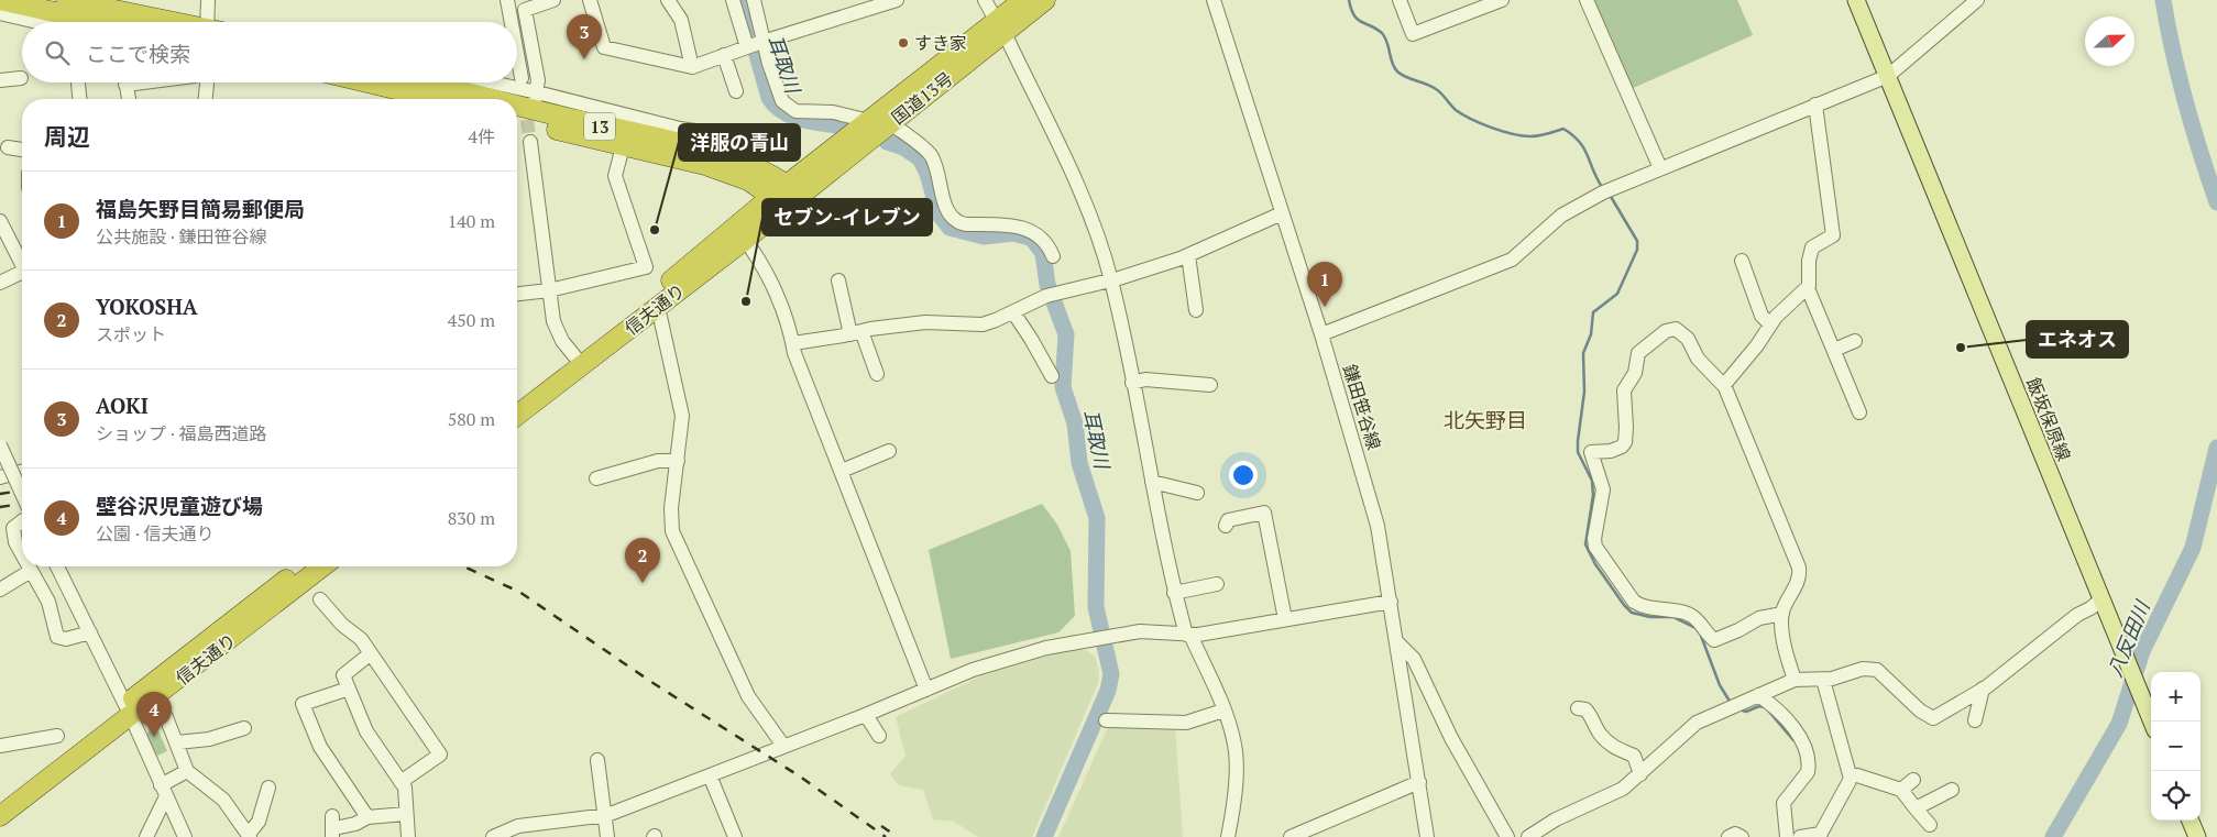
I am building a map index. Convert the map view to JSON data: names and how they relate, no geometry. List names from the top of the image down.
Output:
{
  "streets": {
    "highway": ["国道13号", "13", "信夫通り"],
    "main road": ["飯坂保原線"],
    "street": ["鎌田笹谷線"]
  },
  "crossings": [
    ["国道13号", "13"],
    ["国道13号", "信夫通り"],
    ["13", "信夫通り"]
  ],
  "districts": ["北矢野目"],
  "water": ["耳取川", "八反田川"],
  "places": [
    "すき家",
    "洋服の青山",
    "セブン-イレブン",
    "エネオス"
  ],
  "north": "right",
  "page": {
    "pins": [
      "3",
      "1",
      "2",
      "4"
    ],
    "search": "ここで検索",
    "heading": ["周辺", "4件"],
    "list": [
      {
        "mark": "1",
        "name": "福島矢野目簡易郵便局",
        "note": "公共施設 · 鎌田笹谷線",
        "value": "140 m"
      },
      {
        "mark": "2",
        "name": "YOKOSHA",
        "note": "スポット",
        "value": "450 m"
      },
      {
        "mark": "3",
        "name": "AOKI",
        "note": "ショップ · 福島西道路",
        "value": "580 m"
      },
      {
        "mark": "4",
        "name": "壁谷沢児童遊び場",
        "note": "公園 · 信夫通り",
        "value": "830 m"
      }
    ],
    "map_buttons": ["+", "−"]
  }
}
